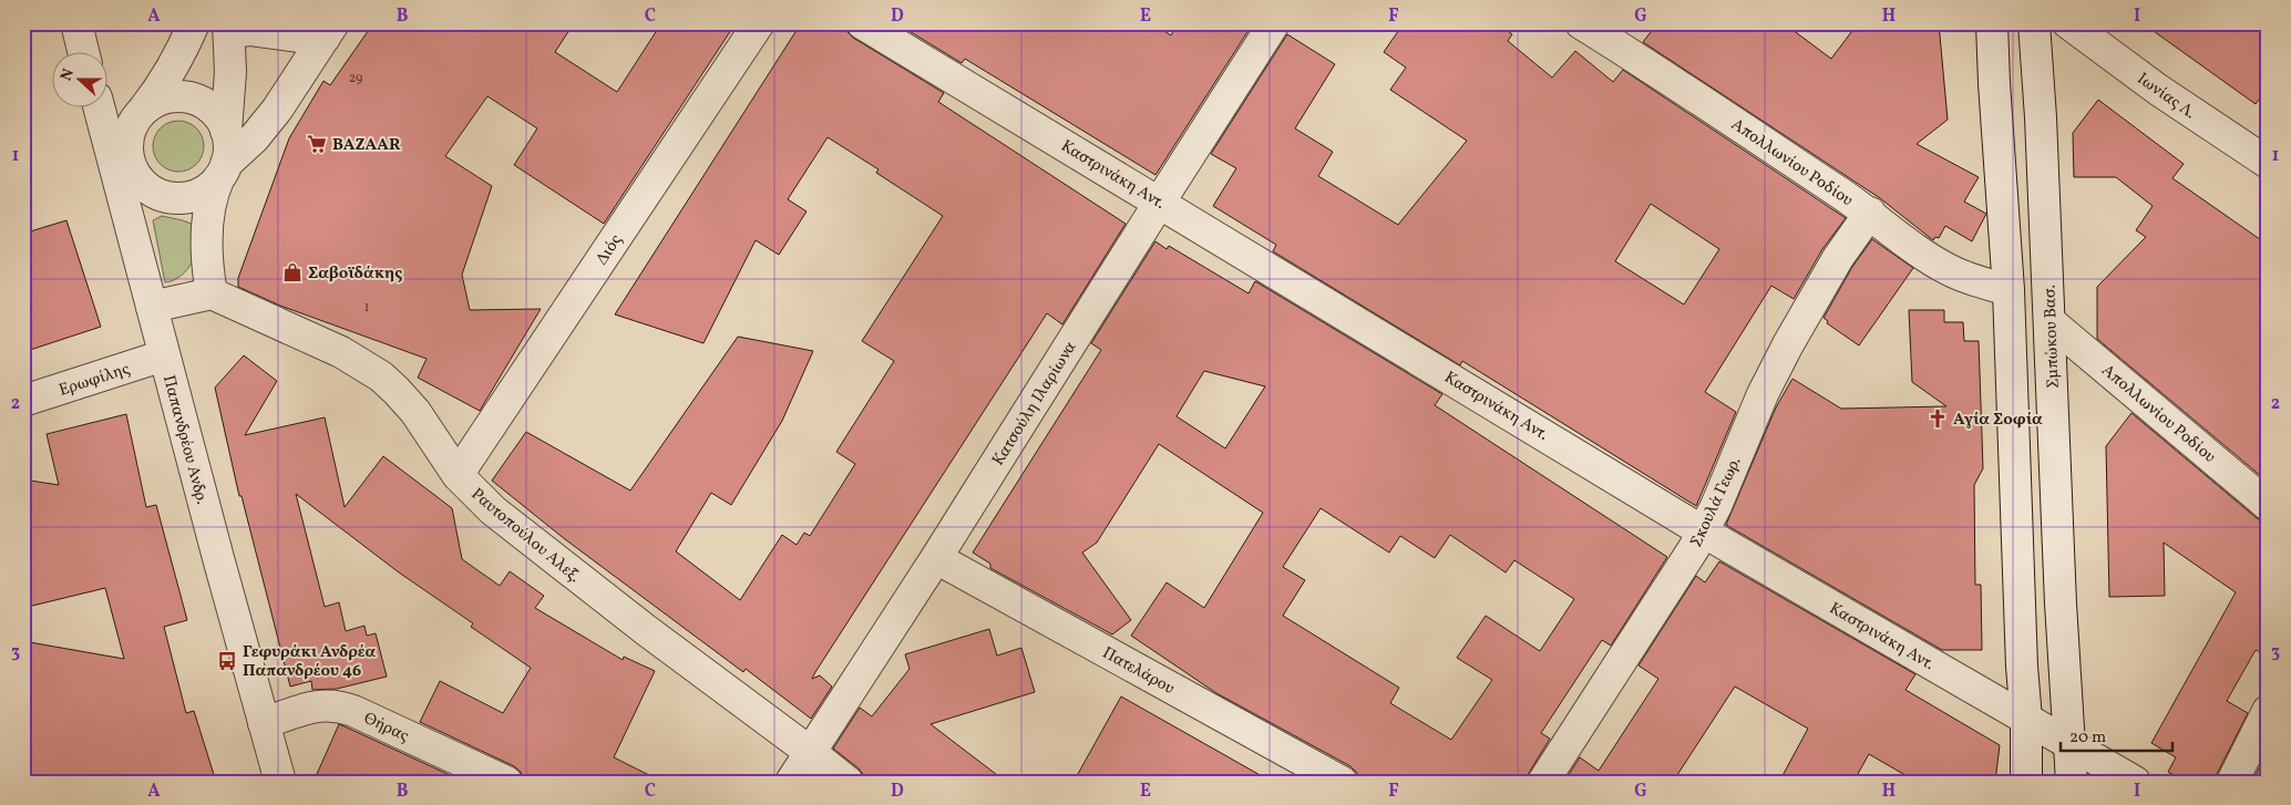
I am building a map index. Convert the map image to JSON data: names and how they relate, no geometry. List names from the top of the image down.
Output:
{
  "streets": {
    "street": [
      "Ιωνίας Λ.",
      "Απολλωνίου Ροδίου",
      "Καστρινάκη Αντ.",
      "Διός",
      "Σμπώκου Βασ.",
      "Ερωφίλης",
      "Κατσούλη Ιλαρίωνα",
      "Παπανδρέου Ανδρ.",
      "Σκουλά Γεωρ.",
      "Ραυτοπούλου Αλεξ.",
      "Πατελάρου",
      "Θήρας"
    ]
  },
  "crossings": [
    ["Απολλωνίου Ροδίου", "Σμπώκου Βασ."],
    ["Απολλωνίου Ροδίου", "Σκουλά Γεωρ."],
    ["Καστρινάκη Αντ.", "Σμπώκου Βασ."],
    ["Καστρινάκη Αντ.", "Κατσούλη Ιλαρίωνα"],
    ["Καστρινάκη Αντ.", "Σκουλά Γεωρ."],
    ["Διός", "Ραυτοπούλου Αλεξ."],
    ["Ερωφίλης", "Παπανδρέου Ανδρ."],
    ["Κατσούλη Ιλαρίωνα", "Ραυτοπούλου Αλεξ."],
    ["Κατσούλη Ιλαρίωνα", "Πατελάρου"],
    ["Παπανδρέου Ανδρ.", "Θήρας"]
  ],
  "places": {
    "supermarket": ["BAZAAR"],
    "shop": ["Σαβοϊδάκης"],
    "church": ["Αγία Σοφία"],
    "bus stop": ["Γεφυράκι Ανδρέα Παπανδρέου 46"]
  },
  "house_numbers": ["29", "1"],
  "scale_bar": "20 m",
  "north": "left",
  "grid": {
    "columns": [
      "A",
      "B",
      "C",
      "D",
      "E",
      "F",
      "G",
      "H",
      "I"
    ],
    "rows": ["1", "2", "3"]
  }
}
